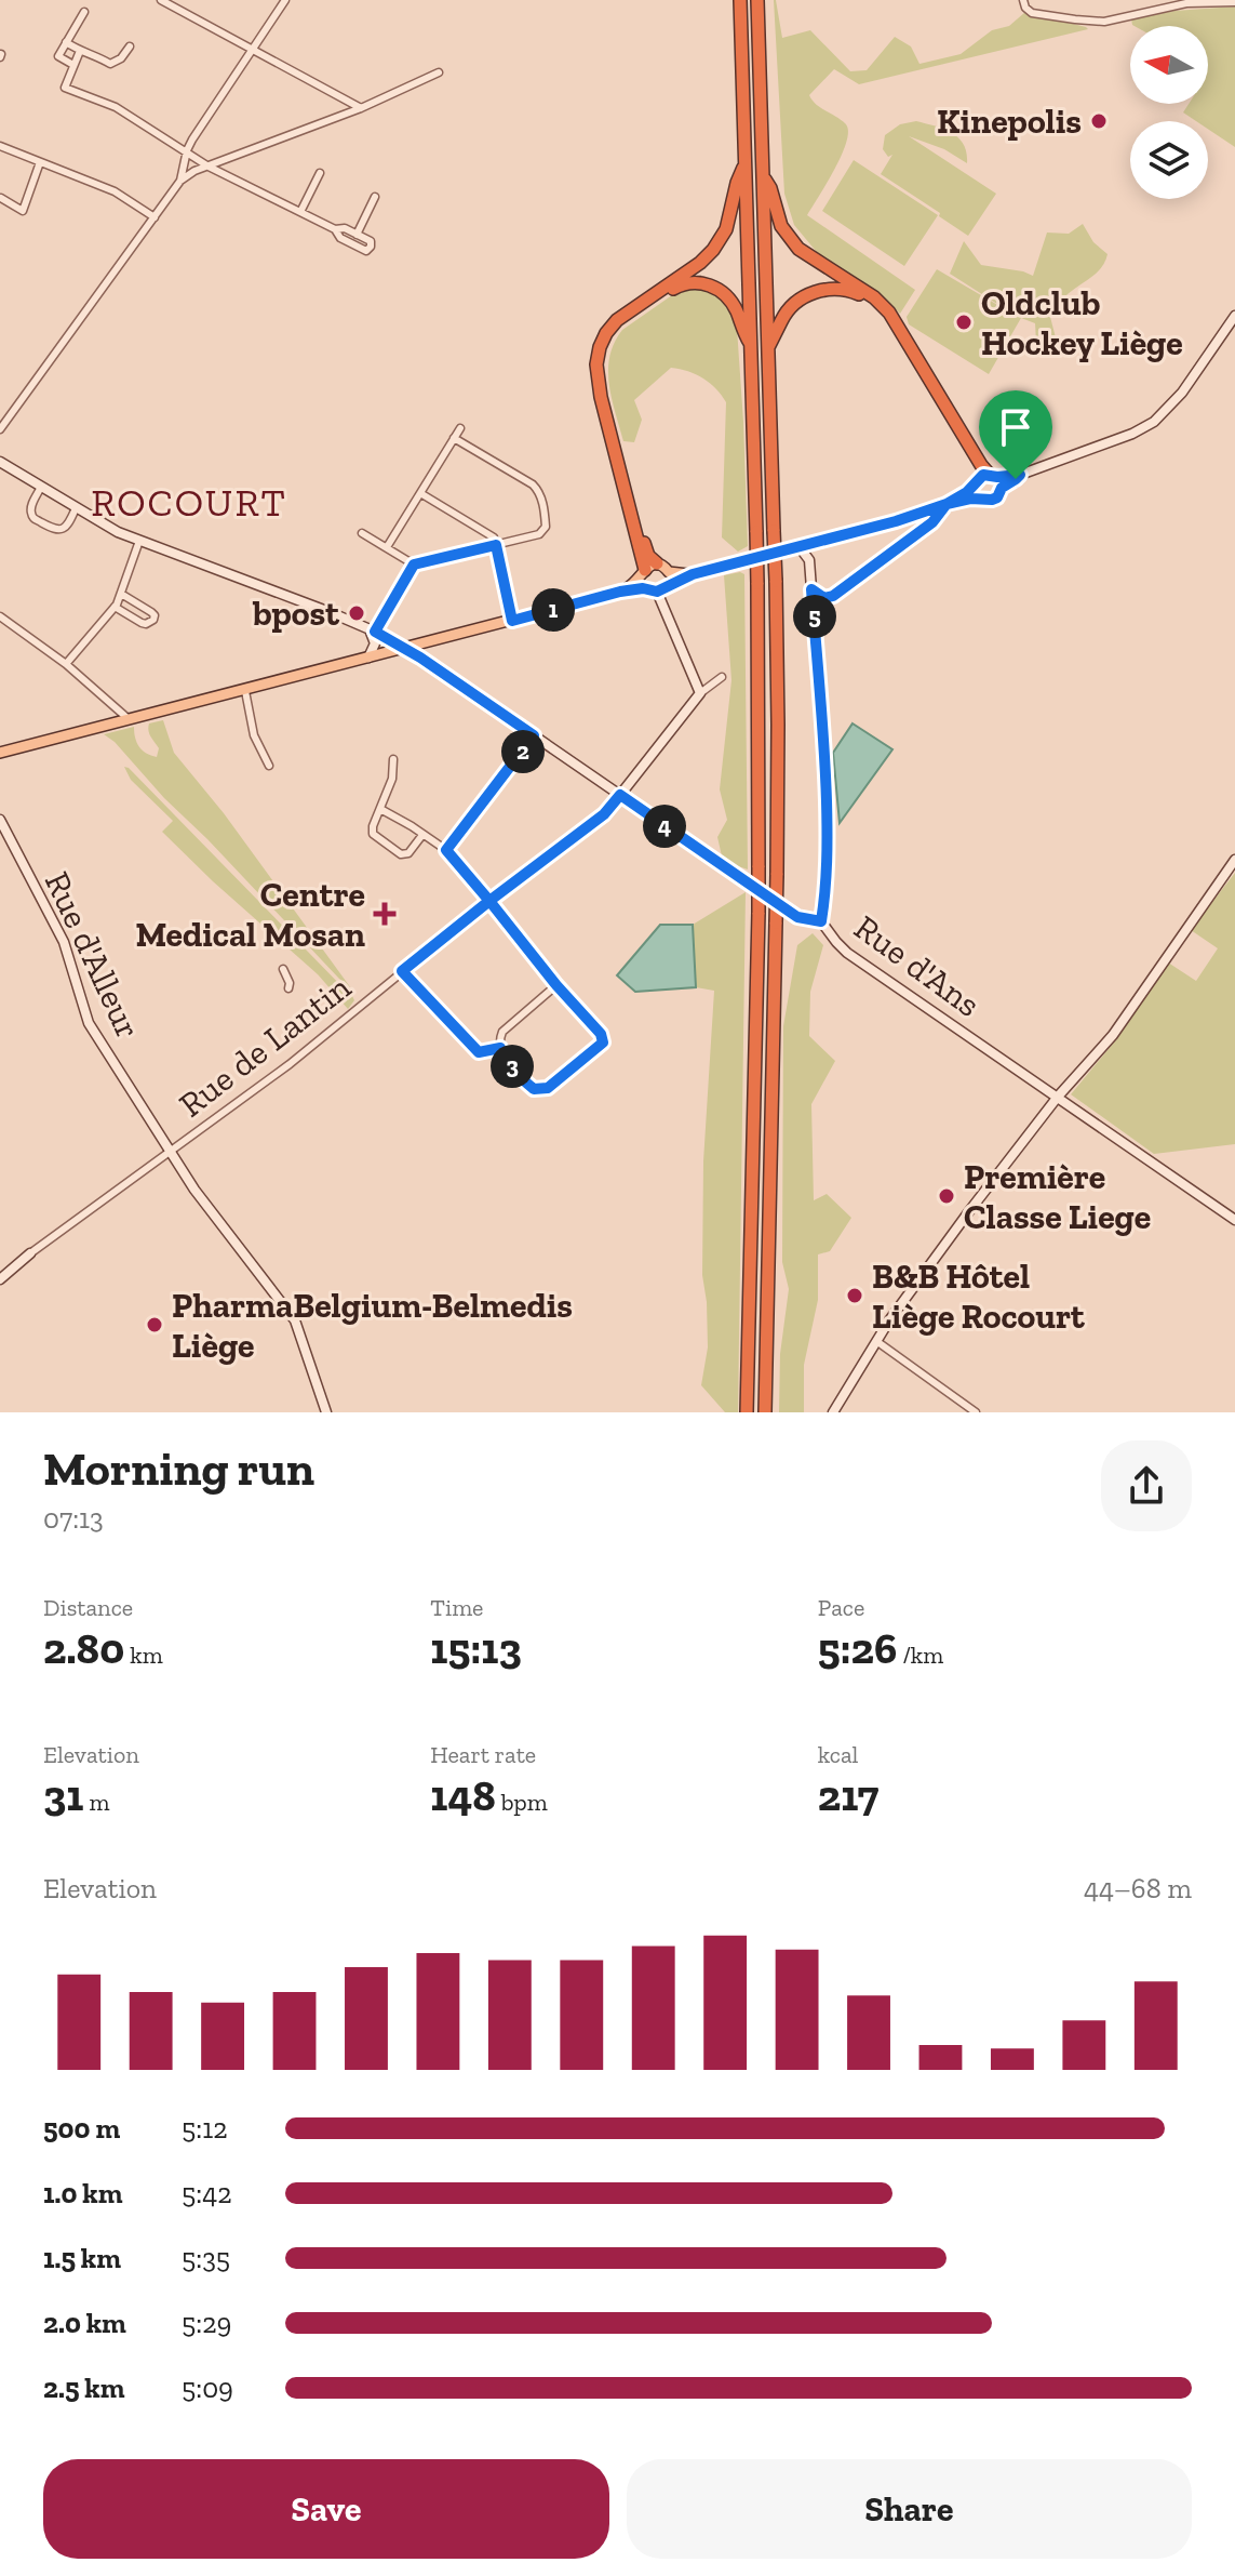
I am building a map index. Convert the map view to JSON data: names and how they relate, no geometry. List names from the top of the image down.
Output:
{
  "streets": {
    "street": ["Rue d'Alleur", "Rue d'Ans", "Rue de Lantin"]
  },
  "crossings": [
    ["Rue d'Alleur", "Rue de Lantin"],
    ["Rue d'Ans", "Rue de Lantin"]
  ],
  "districts": ["ROCOURT"],
  "places": {
    "other": [
      "Kinepolis",
      "Oldclub Hockey Liège",
      "bpost",
      "Première Classe Liege",
      "B&B Hôtel Liège Rocourt",
      "PharmaBelgium-Belmedis Liège"
    ],
    "health": ["Centre Medical Mosan"]
  },
  "north": "left",
  "page": {
    "pins": [
      "1",
      "5",
      "2",
      "4",
      "3"
    ],
    "heading": ["Morning run", "07:13"],
    "stats": [
      ["Distance", "2.80 km"],
      ["Time", "15:13"],
      ["Pace", "5:26 /km"],
      ["Elevation", "31 m"],
      ["Heart rate", "148 bpm"],
      ["kcal", "217"]
    ],
    "chart": ["Elevation", "44–68 m"],
    "list": [
      {
        "name": "500 m",
        "note": "5:12"
      },
      {
        "name": "1.0 km",
        "note": "5:42"
      },
      {
        "name": "1.5 km",
        "note": "5:35"
      },
      {
        "name": "2.0 km",
        "note": "5:29"
      },
      {
        "name": "2.5 km",
        "note": "5:09"
      }
    ],
    "buttons": ["Save", "Share"]
  }
}
